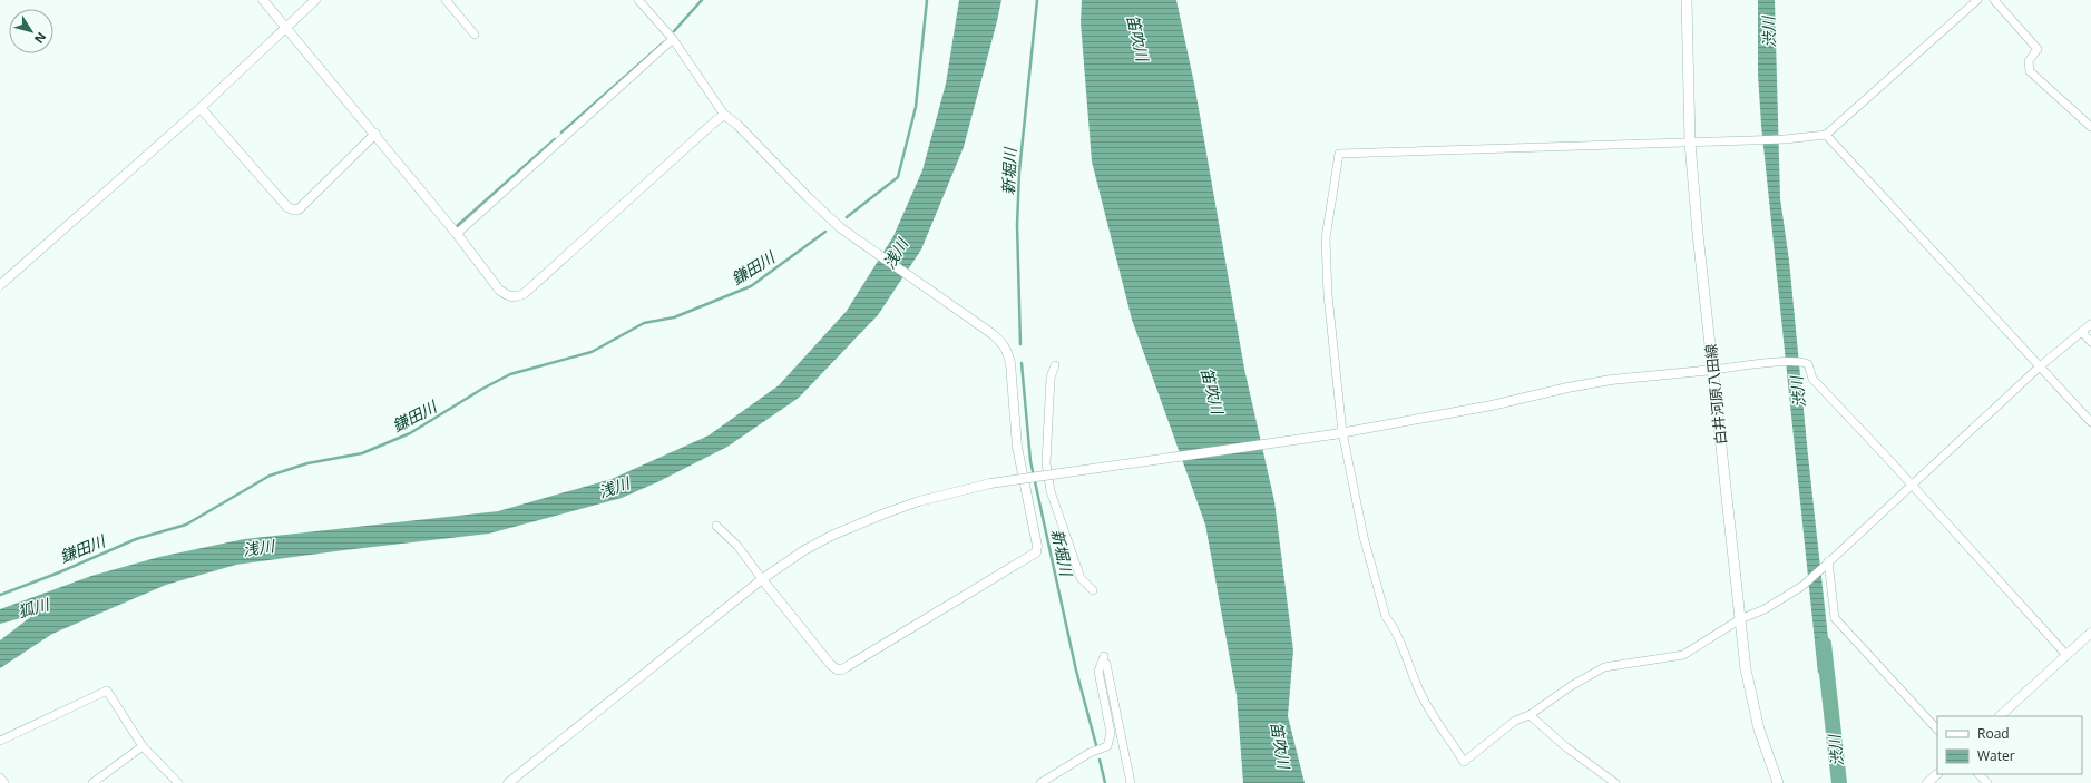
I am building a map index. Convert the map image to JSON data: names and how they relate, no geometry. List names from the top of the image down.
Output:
{
  "streets": {
    "main road": ["白井河原八田線"]
  },
  "water": [
    "渋川",
    "笛吹川",
    "新堀川",
    "浅川",
    "鎌田川",
    "狐川"
  ],
  "legend": ["Road", "Water"],
  "north": "bottom right"
}
